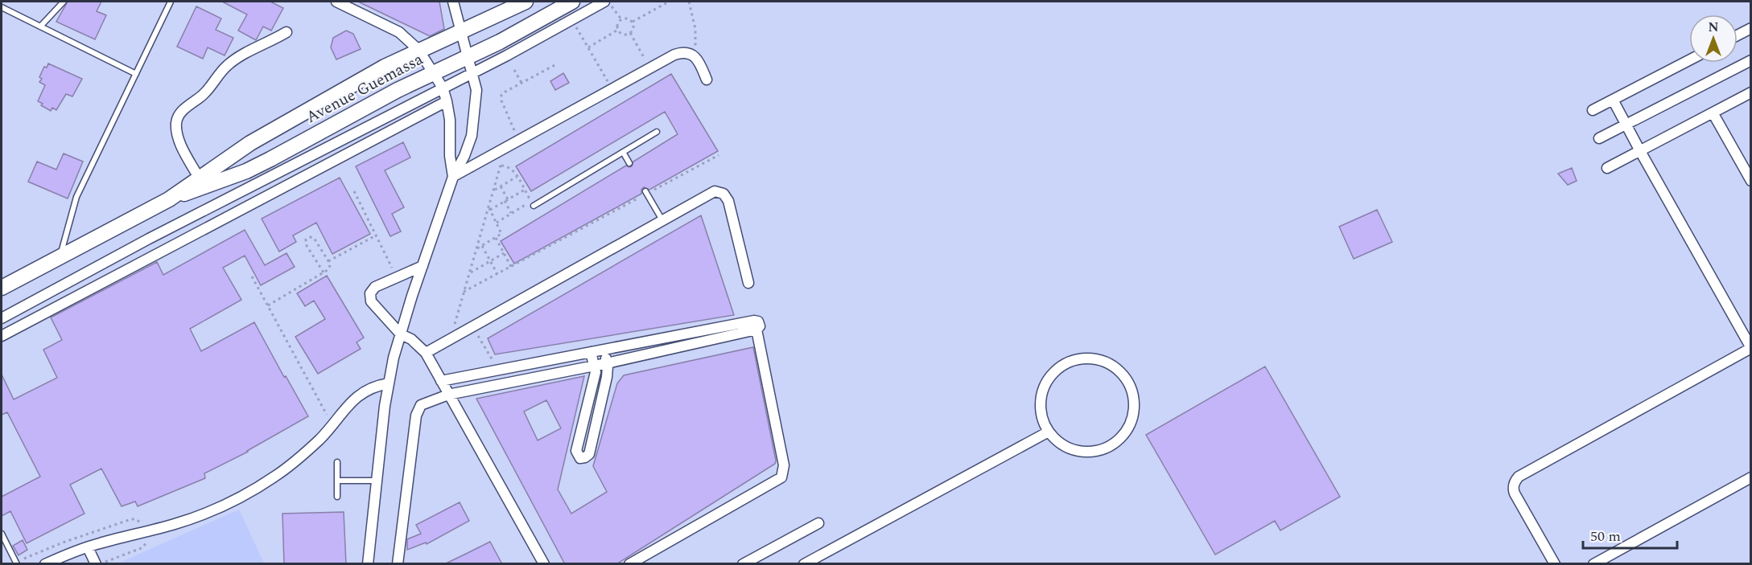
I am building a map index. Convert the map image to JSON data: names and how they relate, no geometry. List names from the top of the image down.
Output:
{
  "streets": {
    "main road": ["Avenue Guemassa"]
  },
  "scale_bar": "50 m",
  "north": "top"
}
